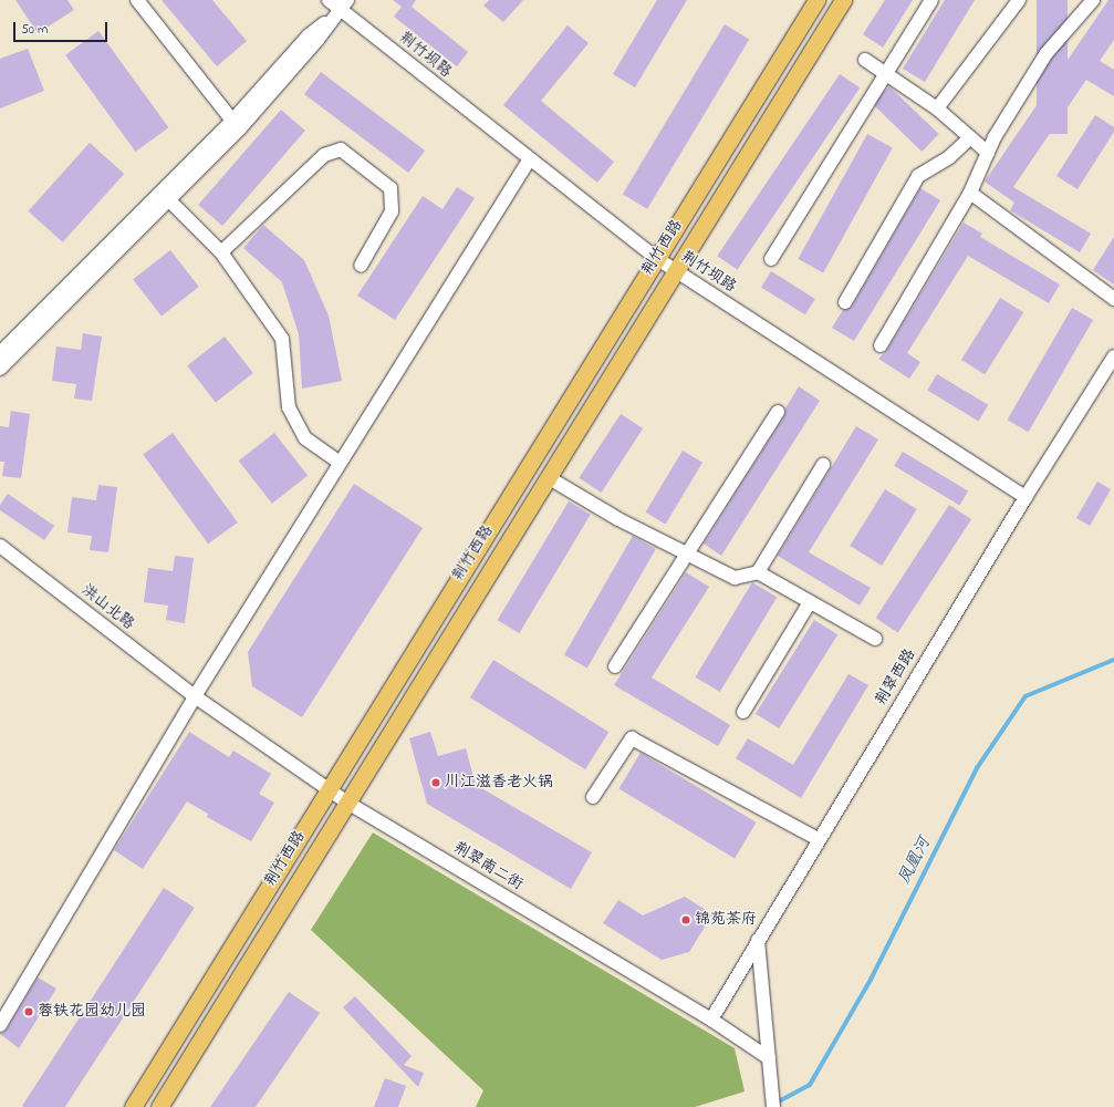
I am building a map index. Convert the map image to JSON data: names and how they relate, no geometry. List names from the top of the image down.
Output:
{
  "streets": {
    "main road": ["荆竹西路"],
    "street": [
      "荆竹坝路",
      "洪山北路",
      "荆翠西路",
      "荆翠南二街"
    ]
  },
  "crossings": [
    ["荆竹坝路", "荆竹西路"],
    ["荆竹坝路", "荆翠西路"],
    ["荆竹西路", "荆翠南二街"],
    ["洪山北路", "荆翠南二街"],
    ["荆翠西路", "荆翠南二街"]
  ],
  "water": ["凤凰河"],
  "places": ["川江滋香老火锅", "锦苑茶府", "蓉铁花园幼儿园"],
  "scale_bar": "50 m"
}
